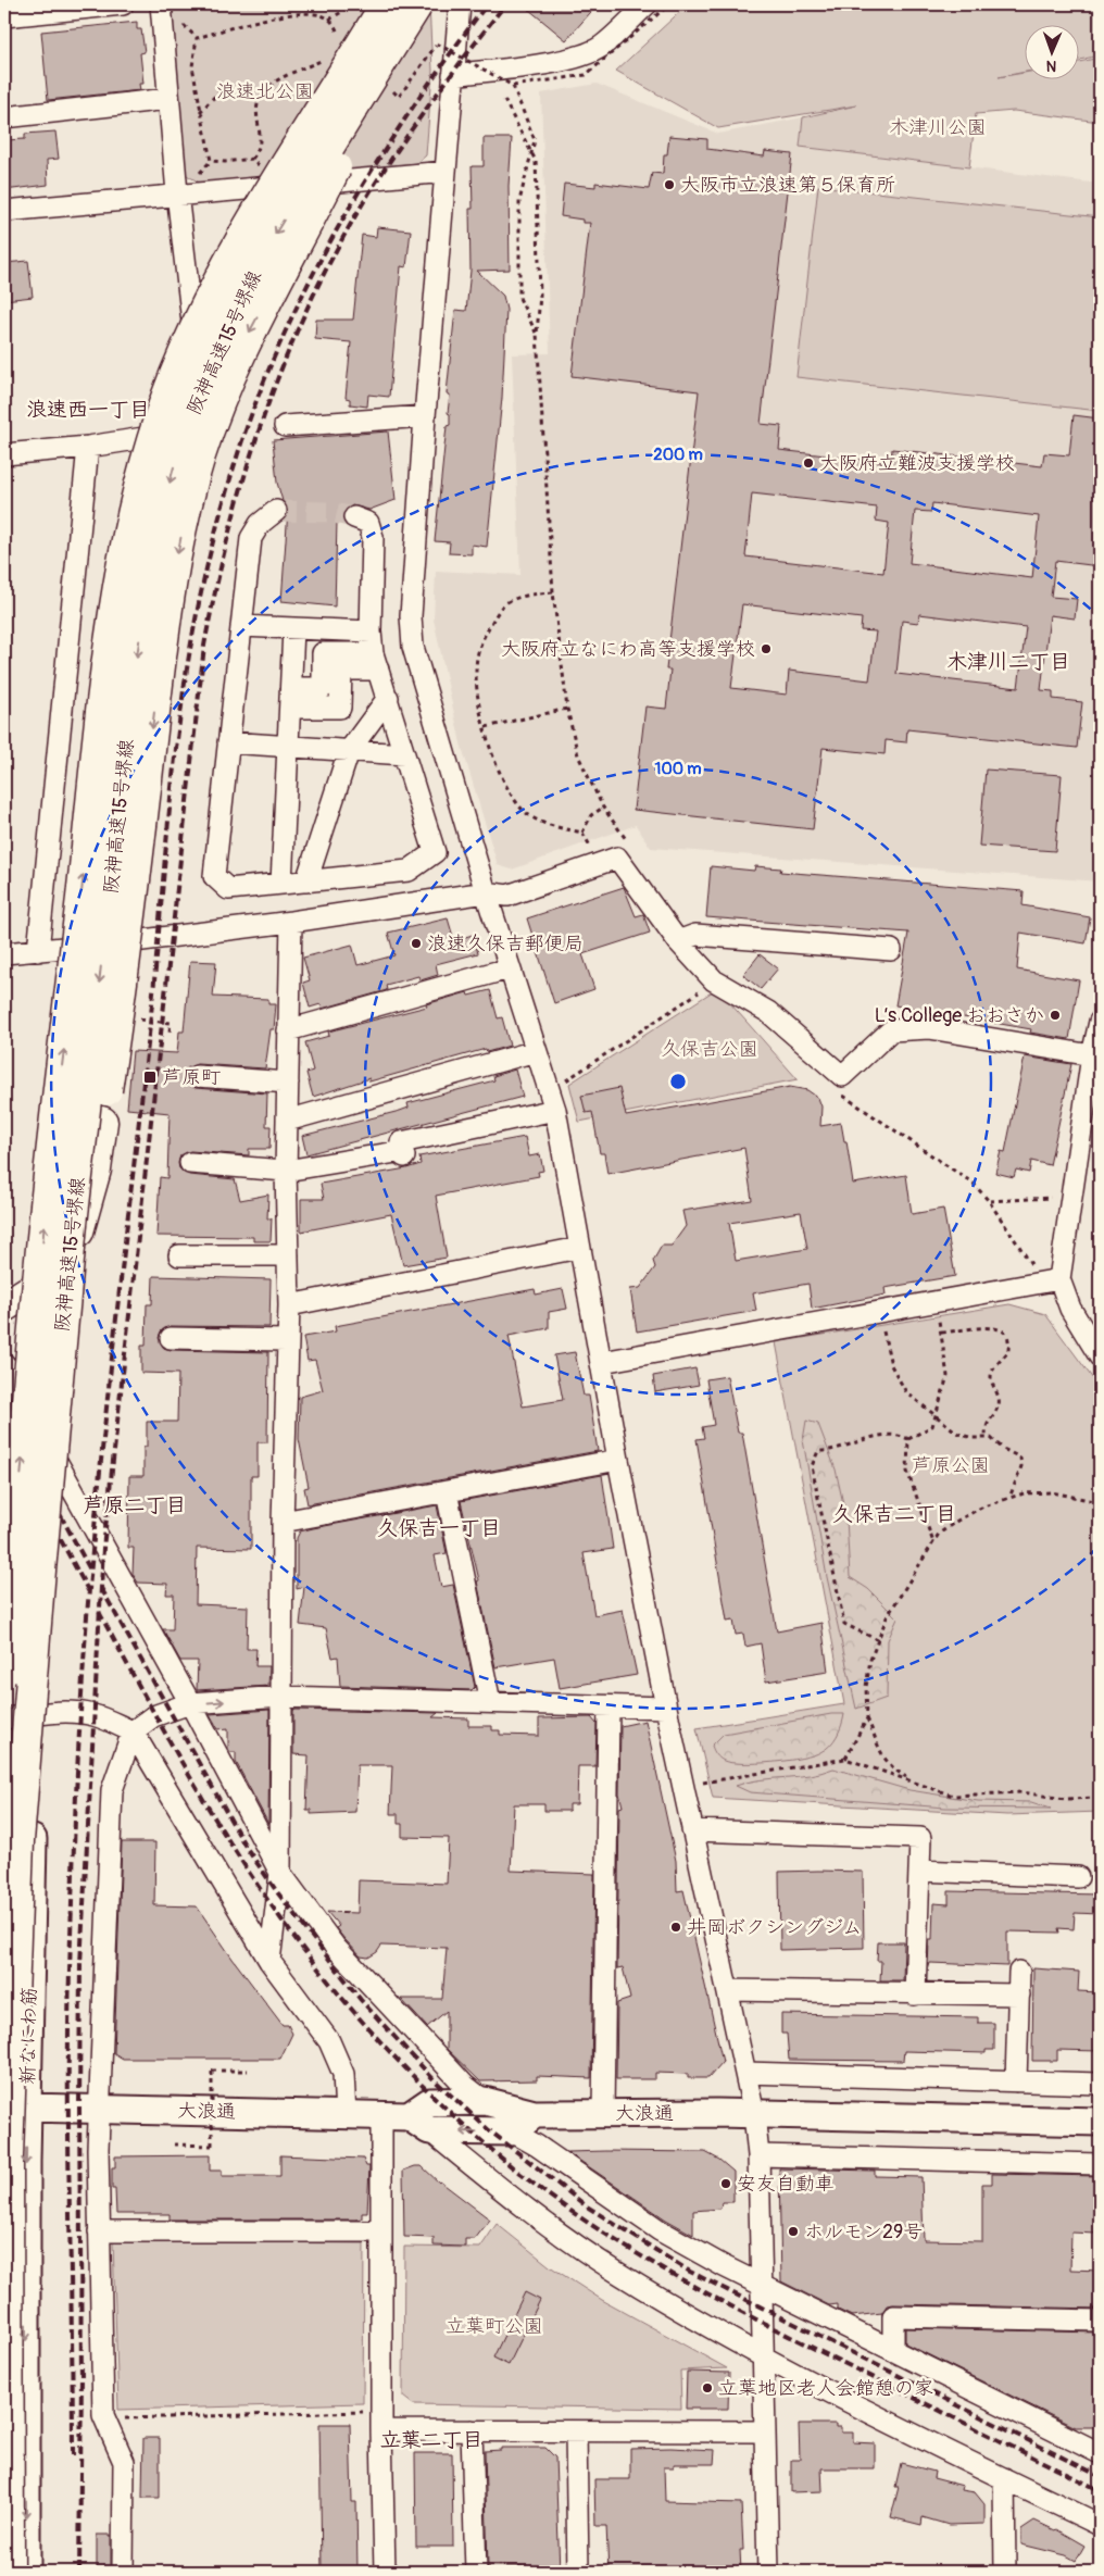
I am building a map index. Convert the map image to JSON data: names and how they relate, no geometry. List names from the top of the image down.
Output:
{
  "streets": {
    "highway": ["阪神高速15号堺線"],
    "main road": ["新なにわ筋", "大浪通"]
  },
  "crossings": [
    ["新なにわ筋", "大浪通"]
  ],
  "one_way": ["新なにわ筋"],
  "districts": [
    "浪速西一丁目",
    "木津川二丁目",
    "芦原二丁目",
    "久保吉二丁目",
    "久保吉一丁目",
    "立葉二丁目"
  ],
  "parks": [
    "浪速北公園",
    "木津川公園",
    "久保吉公園",
    "芦原公園",
    "立葉町公園"
  ],
  "places": {
    "other": [
      "大阪市立浪速第５保育所",
      "大阪府立難波支援学校",
      "大阪府立なにわ高等支援学校",
      "浪速久保吉郵便局",
      "L’s College おおさか",
      "井岡ボクシングジム",
      "安友自動車",
      "ホルモン29号",
      "立葉地区老人会館憩の家"
    ],
    "transit": ["芦原町"]
  },
  "north": "bottom",
  "rings": ["200 m", "100 m"]
}
